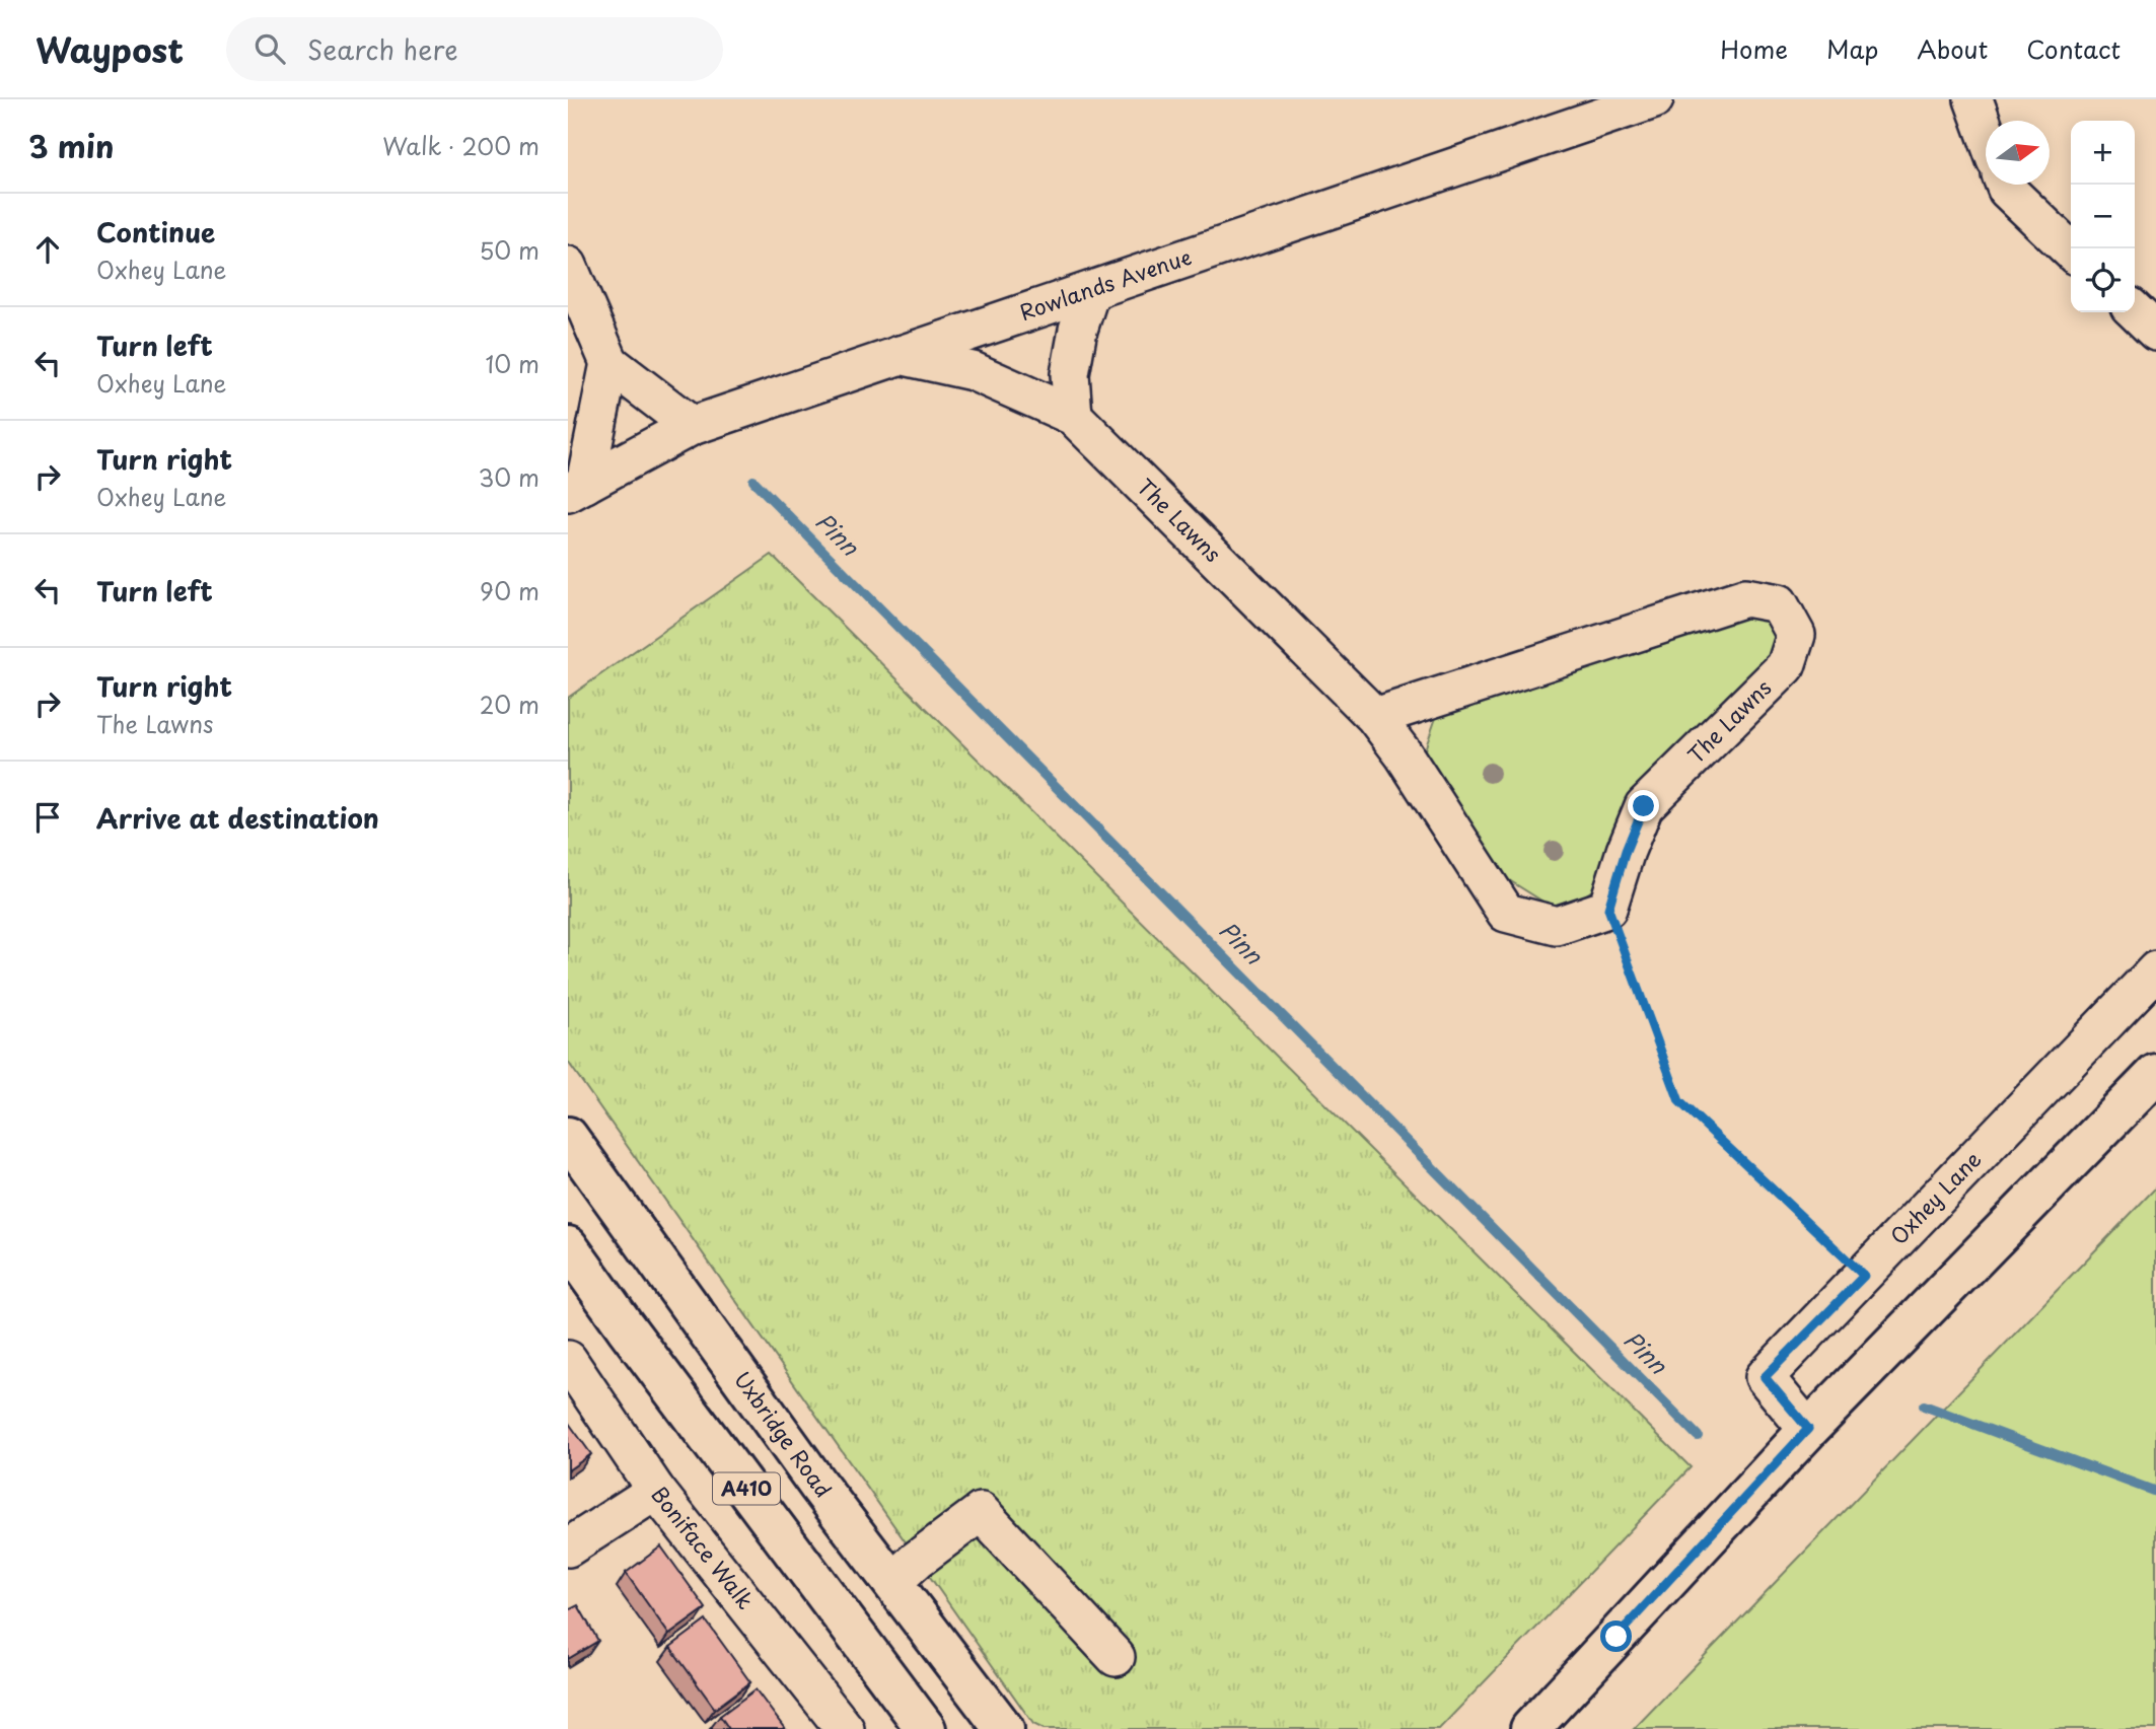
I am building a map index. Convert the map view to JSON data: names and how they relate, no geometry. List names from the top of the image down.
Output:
{
  "streets": {
    "main road": ["Uxbridge Road", "A410"],
    "street": [
      "Rowlands Avenue",
      "The Lawns",
      "Oxhey Lane",
      "Boniface Walk"
    ]
  },
  "water": ["Pinn"],
  "north": "right",
  "page": {
    "header": "Waypost",
    "search": "Search here",
    "nav": [
      "Home",
      "Map",
      "About",
      "Contact"
    ],
    "heading": ["3 min", "Walk · 200 m"],
    "map_buttons": ["+", "−"],
    "list": [
      ["Continue", "Oxhey Lane", "50 m"],
      ["Turn left", "Oxhey Lane", "10 m"],
      ["Turn right", "Oxhey Lane", "30 m"],
      ["Turn left", "90 m"],
      ["Turn right", "The Lawns", "20 m"],
      "Arrive at destination"
    ]
  }
}
